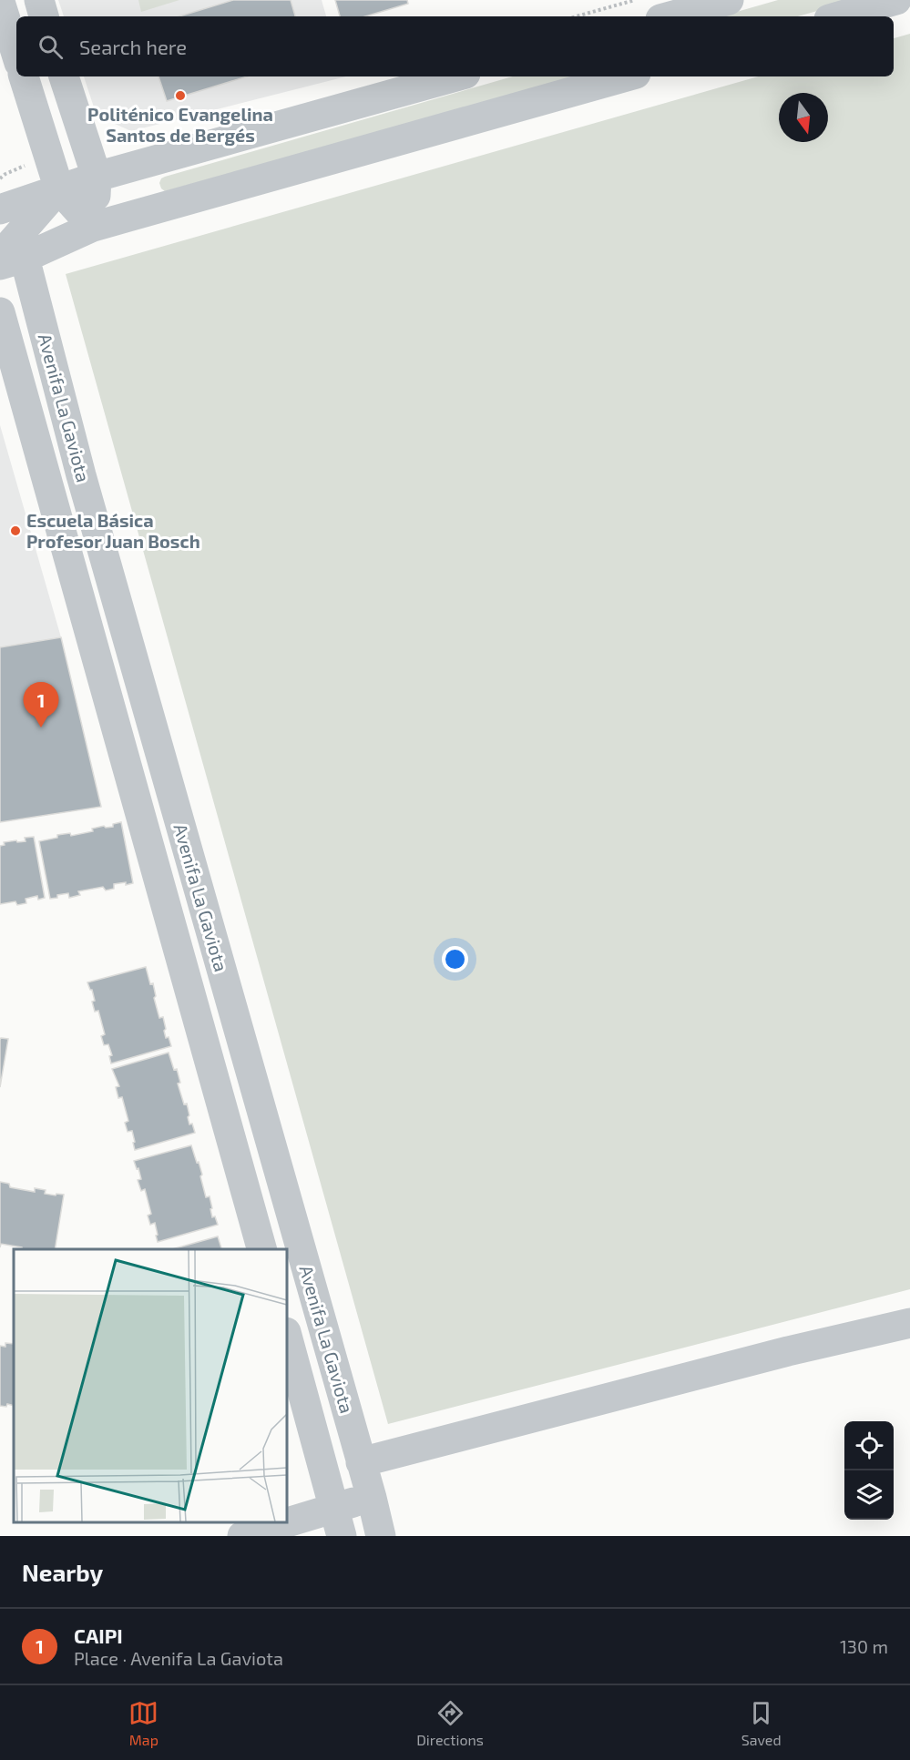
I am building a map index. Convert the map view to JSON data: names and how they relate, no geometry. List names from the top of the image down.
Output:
{
  "streets": {
    "street": ["Avenifa La Gaviota"]
  },
  "places": ["Politénico Evangelina Santos de Bergés", "Escuela Básica Profesor Juan Bosch"],
  "north": "bottom",
  "page": {
    "search": "Search here",
    "pins": "1",
    "heading": "Nearby",
    "list": [
      {
        "mark": "1",
        "name": "CAIPI",
        "note": "Place · Avenifa La Gaviota",
        "value": "130 m"
      }
    ],
    "nav": ["Map", "Directions", "Saved"]
  }
}
